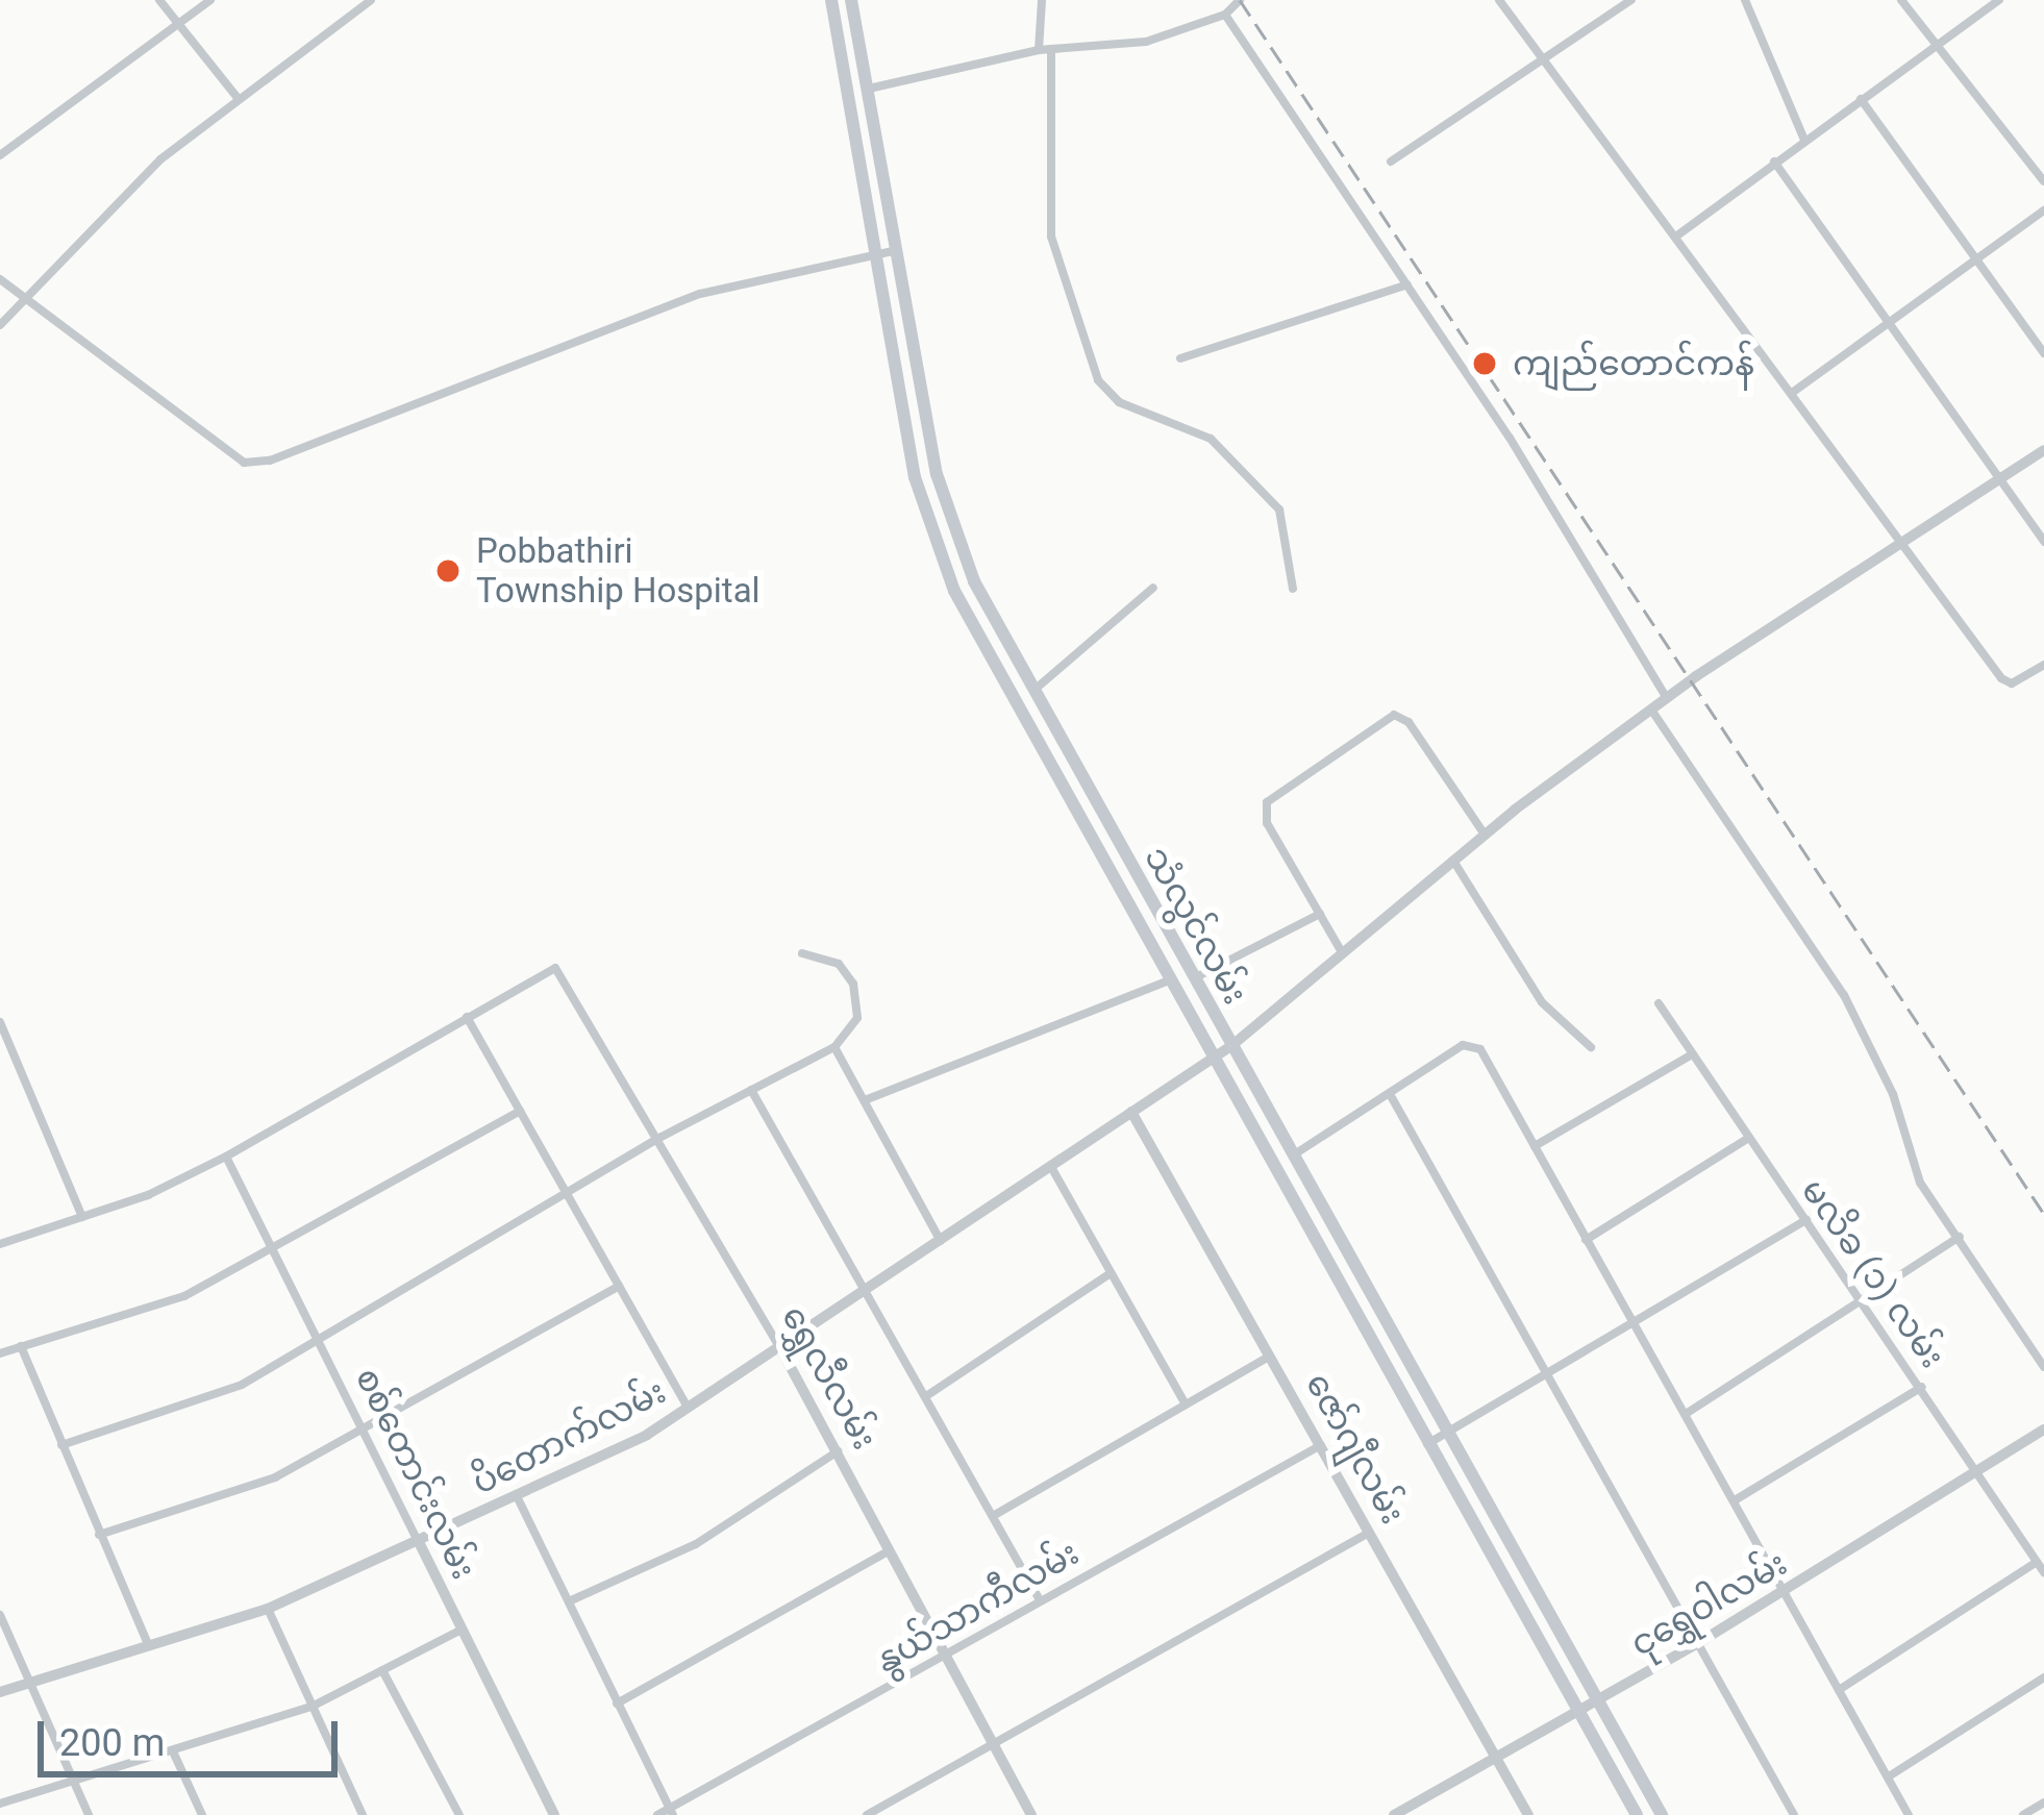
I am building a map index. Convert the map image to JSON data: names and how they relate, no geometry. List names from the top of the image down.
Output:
{
  "streets": {
    "main road": ["သံလွင်လမ်း"],
    "street": [
      "မလိခ (၁) လမ်း",
      "ရွှေလီလမ်း",
      "ပိတောက်လမ်း",
      "ဇော်ဂျီလမ်း",
      "စစ်တောင်းလမ်း",
      "ငုရွှေဝါလမ်း",
      "နွယ်သာကီလမ်း"
    ]
  },
  "crossings": [
    ["သံလွင်လမ်း", "ပိတောက်လမ်း"],
    ["သံလွင်လမ်း", "ငုရွှေဝါလမ်း"],
    ["မလိခ (၁) လမ်း", "ငုရွှေဝါလမ်း"],
    ["ရွှေလီလမ်း", "ပိတောက်လမ်း"],
    ["ရွှေလီလမ်း", "နွယ်သာကီလမ်း"],
    ["ပိတောက်လမ်း", "ဇော်ဂျီလမ်း"],
    ["ပိတောက်လမ်း", "စစ်တောင်းလမ်း"],
    ["ဇော်ဂျီလမ်း", "ငုရွှေဝါလမ်း"],
    ["ဇော်ဂျီလမ်း", "နွယ်သာကီလမ်း"]
  ],
  "places": ["ကျည်တောင်ကန်", "Pobbathiri Township Hospital"],
  "scale_bar": "200 m"
}
